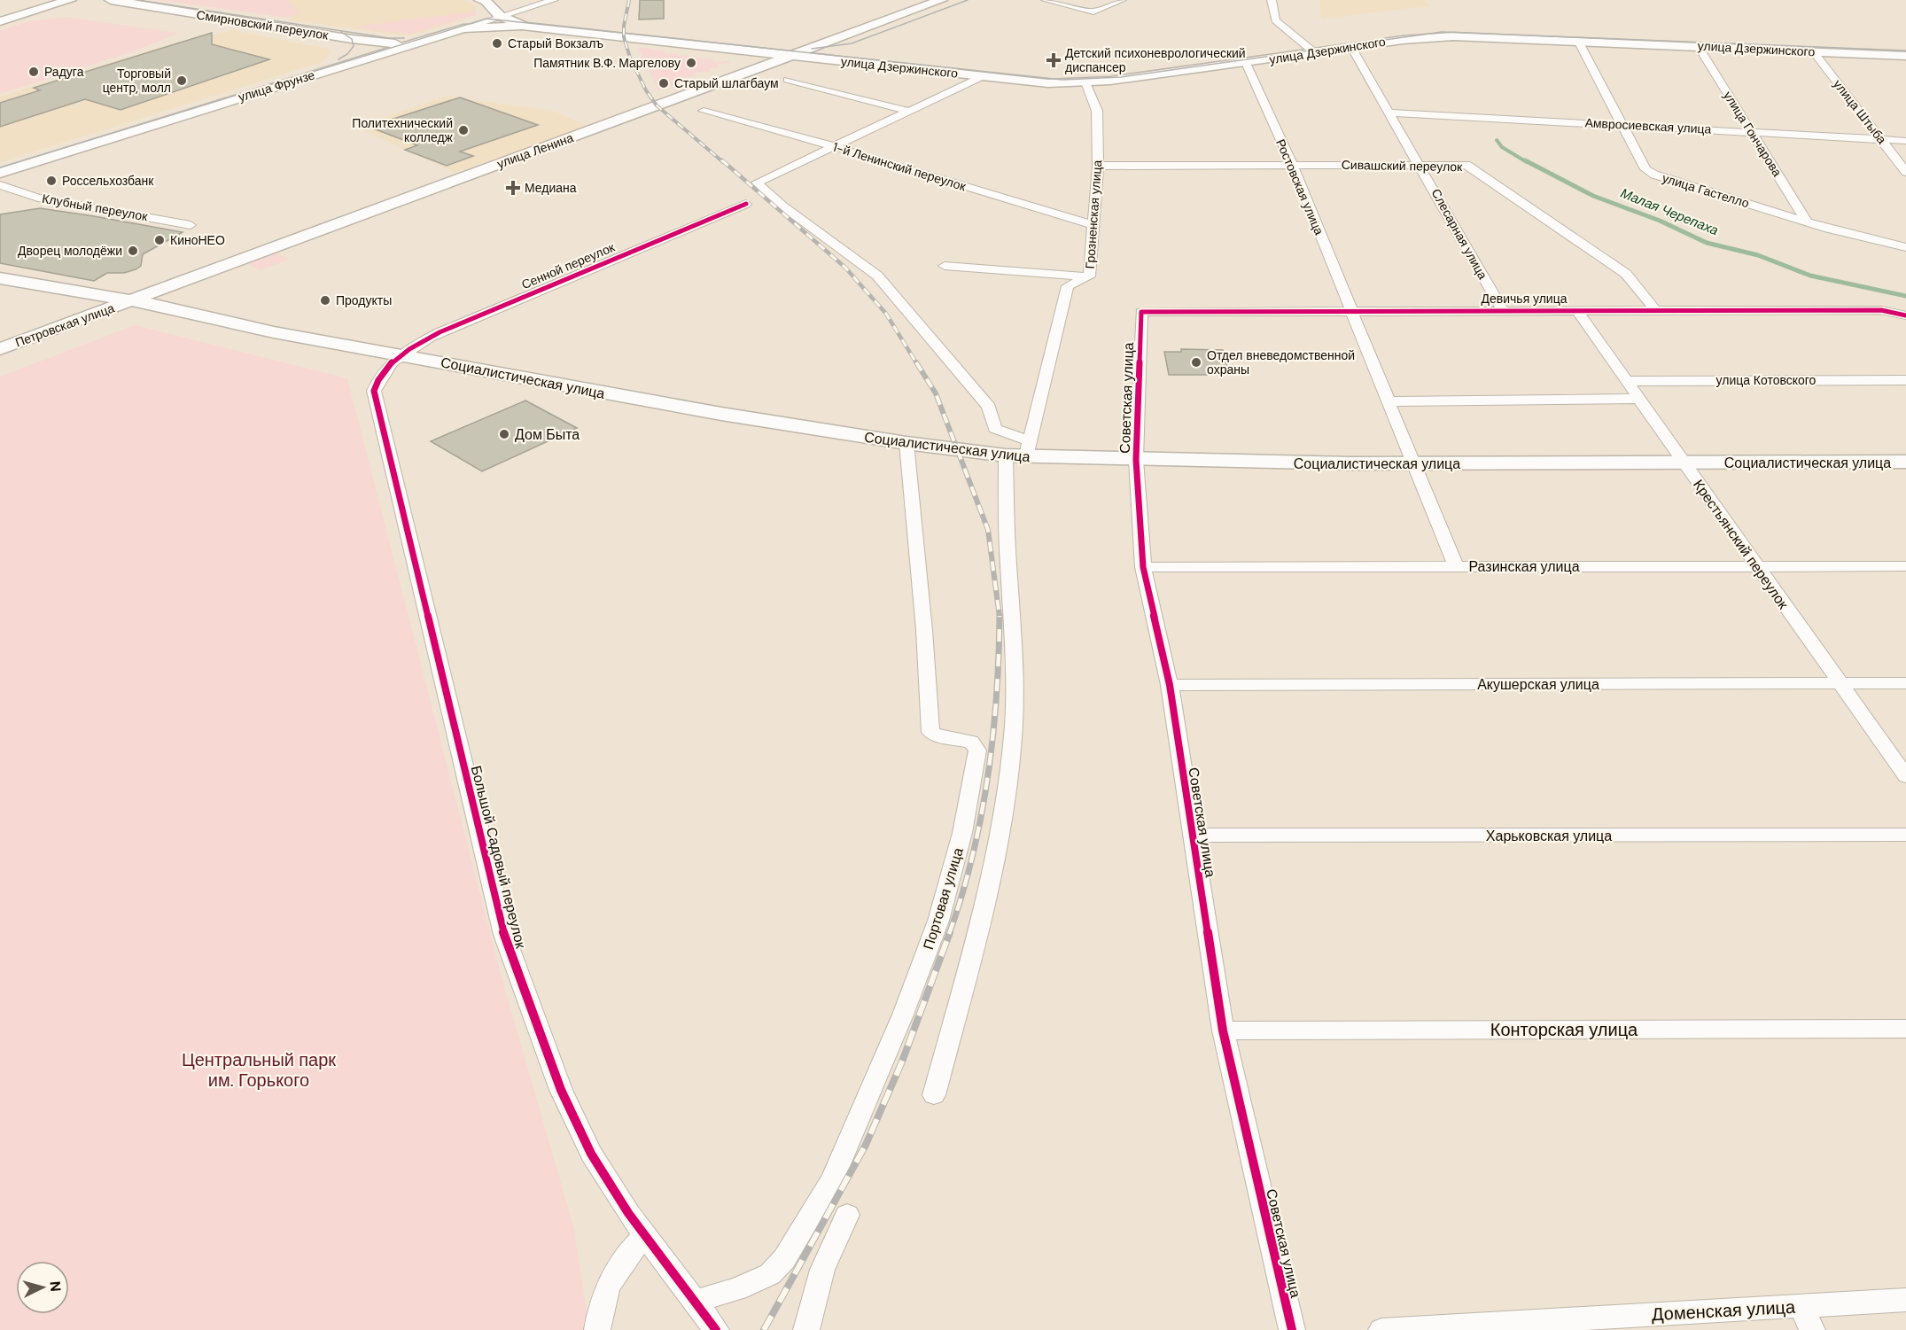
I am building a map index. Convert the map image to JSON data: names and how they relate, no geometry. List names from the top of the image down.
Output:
{
  "streets": {
    "main road": [
      "Смирновский переулок",
      "улица Дзержинского",
      "улица Фрунзе",
      "улица Ленина",
      "Петровская улица",
      "Социалистическая улица"
    ],
    "street": [
      "улица Штыба",
      "Амвросиевская улица",
      "улица Гончарова",
      "Сивашский переулок",
      "1-й Ленинский переулок",
      "Ростовская улица",
      "улица Гастелло",
      "Клубный переулок",
      "Грозненская улица",
      "Слесарная улица",
      "Сенной переулок",
      "Девичья улица",
      "улица Котовского",
      "Советская улица",
      "Крестьянский переулок",
      "Разинская улица",
      "Акушерская улица",
      "Харьковская улица",
      "Большой Садовый переулок",
      "Портовая улица",
      "Конторская улица",
      "Доменская улица"
    ]
  },
  "crossings": [
    ["Смирновский переулок", "улица Фрунзе"],
    ["улица Дзержинского", "улица Фрунзе"],
    ["улица Дзержинского", "улица Штыба"],
    ["улица Дзержинского", "улица Гончарова"],
    ["улица Дзержинского", "улица Ленина"],
    ["улица Дзержинского", "Ростовская улица"],
    ["улица Дзержинского", "улица Гастелло"],
    ["улица Дзержинского", "Грозненская улица"],
    ["улица Дзержинского", "Слесарная улица"],
    ["улица Штыба", "Амвросиевская улица"],
    ["Амвросиевская улица", "улица Гончарова"],
    ["Амвросиевская улица", "улица Гастелло"],
    ["Амвросиевская улица", "Слесарная улица"],
    ["улица Гончарова", "улица Гастелло"],
    ["улица Ленина", "Петровская улица"],
    ["улица Ленина", "Социалистическая улица"],
    ["Сивашский переулок", "Ростовская улица"],
    ["Сивашский переулок", "Грозненская улица"],
    ["Сивашский переулок", "Слесарная улица"],
    ["Сивашский переулок", "Девичья улица"],
    ["1-й Ленинский переулок", "Грозненская улица"],
    ["Ростовская улица", "Девичья улица"],
    ["Ростовская улица", "Социалистическая улица"],
    ["Ростовская улица", "Разинская улица"],
    ["Грозненская улица", "Социалистическая улица"],
    ["Слесарная улица", "Девичья улица"],
    ["Сенной переулок", "Социалистическая улица"],
    ["Сенной переулок", "Большой Садовый переулок"],
    ["Девичья улица", "Советская улица"],
    ["Девичья улица", "Крестьянский переулок"],
    ["Петровская улица", "Социалистическая улица"],
    ["Социалистическая улица", "Советская улица"],
    ["Социалистическая улица", "Крестьянский переулок"],
    ["Социалистическая улица", "Большой Садовый переулок"],
    ["Социалистическая улица", "Портовая улица"],
    ["улица Котовского", "Крестьянский переулок"],
    ["Советская улица", "Разинская улица"],
    ["Советская улица", "Акушерская улица"],
    ["Советская улица", "Харьковская улица"],
    ["Советская улица", "Конторская улица"],
    ["Крестьянский переулок", "Разинская улица"],
    ["Крестьянский переулок", "Акушерская улица"],
    ["Большой Садовый переулок", "Портовая улица"]
  ],
  "water": ["Малая Черепаха"],
  "parks": ["Центральный парк им. Горького"],
  "places": {
    "other": [
      "Старый Вокзалъ",
      "Памятник В.Ф. Маргелову",
      "Радуга",
      "Торговый центр, молл",
      "Старый шлагбаум",
      "Политехнический колледж",
      "Россельхозбанк",
      "КиноНЕО",
      "Дворец молодёжи",
      "Продукты",
      "Отдел вневедомственной охраны",
      "Дом Быта"
    ],
    "health": ["Детский психоневрологический диспансер", "Медиана"]
  },
  "north": "right"
}
